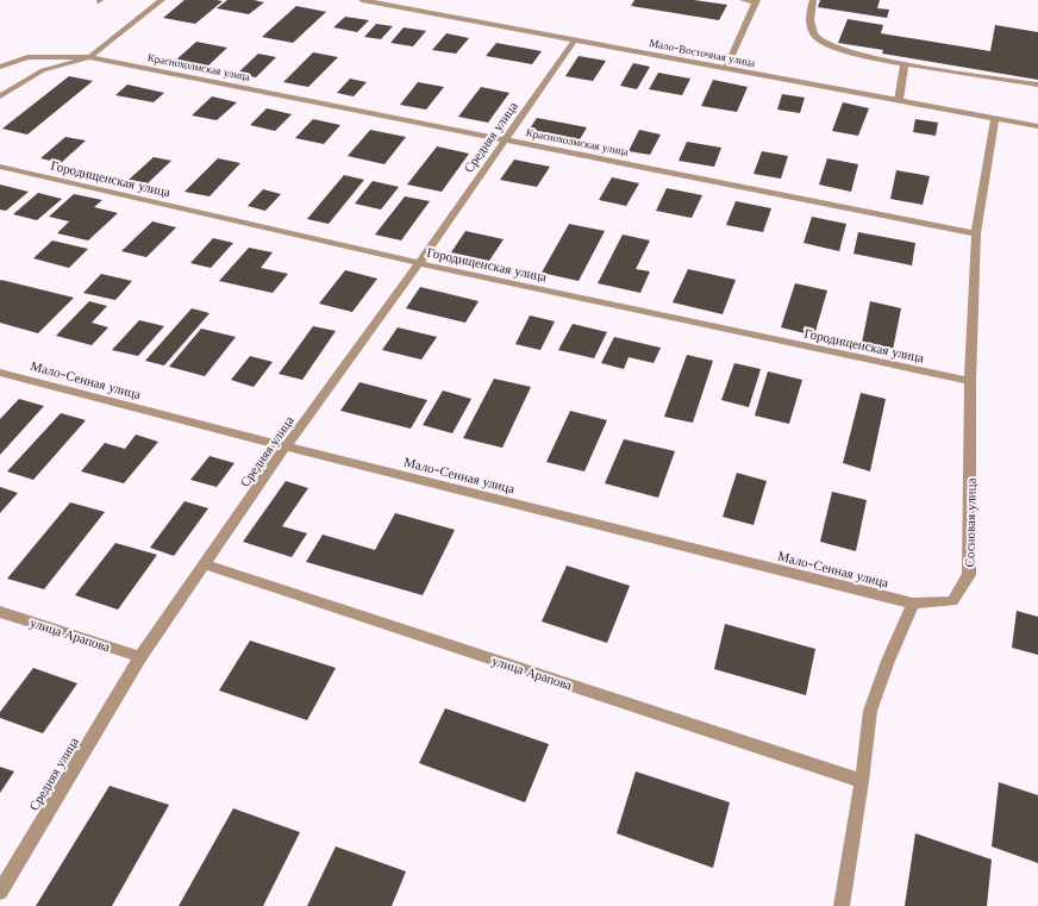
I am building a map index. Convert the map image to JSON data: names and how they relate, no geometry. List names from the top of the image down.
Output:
{
  "streets": {
    "street": [
      "Мало-Восточная улица",
      "Краснохолмская улица",
      "Средняя улица",
      "Городищенская улица",
      "Мало-Сенная улица",
      "Сосновая улица",
      "улица Арапова"
    ]
  },
  "crossings": [
    ["Мало-Восточная улица", "Средняя улица"],
    ["Мало-Восточная улица", "Сосновая улица"],
    ["Краснохолмская улица", "Средняя улица"],
    ["Краснохолмская улица", "Сосновая улица"],
    ["Средняя улица", "Городищенская улица"],
    ["Средняя улица", "Мало-Сенная улица"],
    ["Средняя улица", "улица Арапова"],
    ["Городищенская улица", "Сосновая улица"],
    ["Мало-Сенная улица", "Сосновая улица"]
  ]
}
